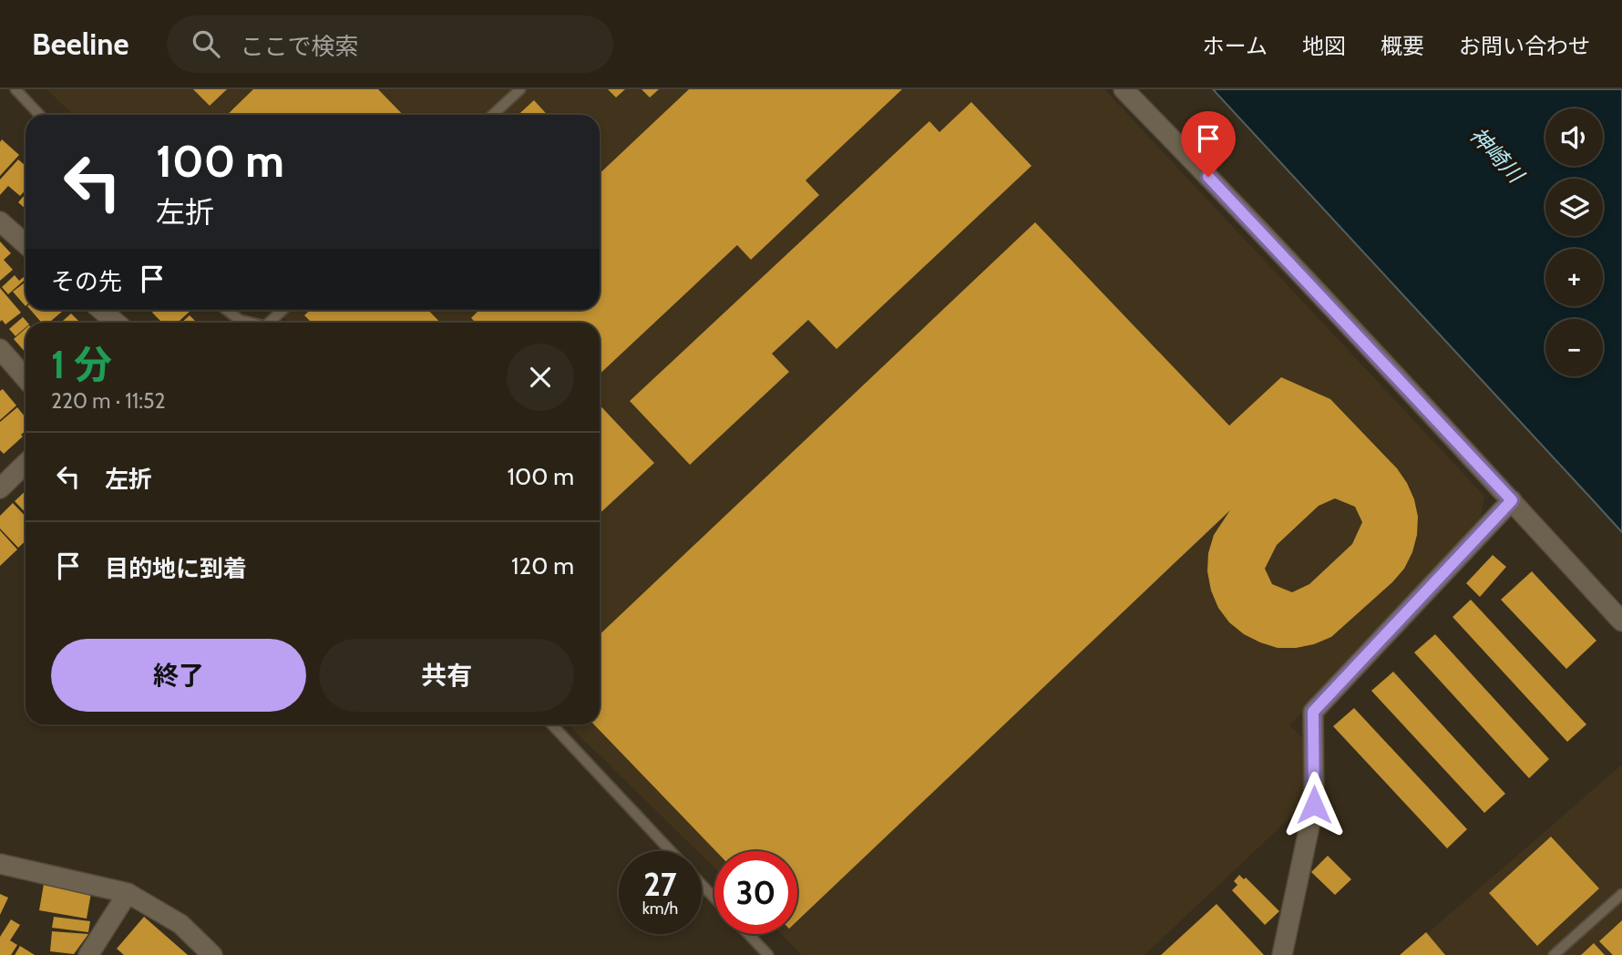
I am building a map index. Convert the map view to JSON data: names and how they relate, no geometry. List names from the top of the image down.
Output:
{
  "water": ["神崎川"],
  "page": {
    "header": "Beeline",
    "search": "ここで検索",
    "nav": [
      "ホーム",
      "地図",
      "概要",
      "お問い合わせ"
    ],
    "map_buttons": ["+", "−"],
    "turn": ["100 m", "左折"],
    "then": "その先",
    "heading": ["1 分", "220 m · 11:52"],
    "list": [
      {
        "name": "左折",
        "value": "100 m"
      },
      {
        "name": "目的地に到着",
        "value": "120 m"
      }
    ],
    "buttons": ["終了", "共有"],
    "speed": "27 km/h",
    "limit": "30"
  }
}
